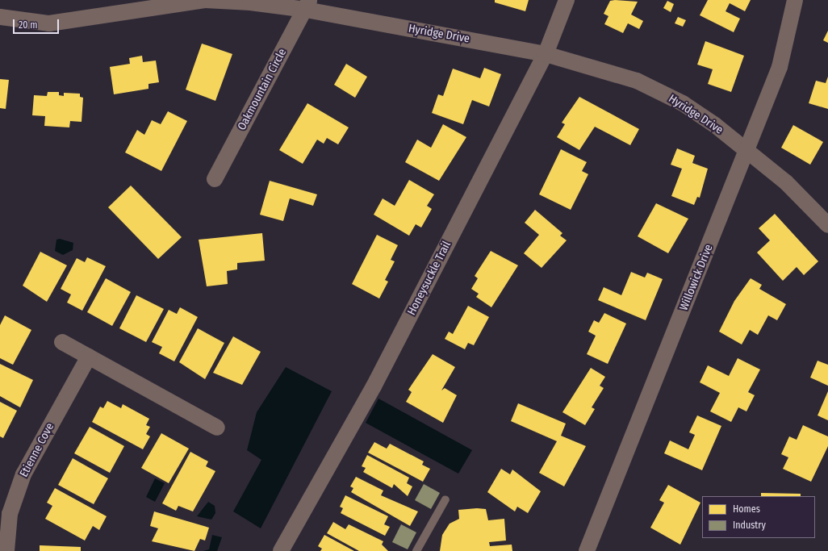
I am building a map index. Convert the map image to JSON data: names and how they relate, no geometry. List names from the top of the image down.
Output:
{
  "streets": {
    "street": [
      "Hyridge Drive",
      "Oakmountain Circle",
      "Willowick Drive",
      "Honeysuckle Trail",
      "Etienne Cove"
    ]
  },
  "crossings": [
    ["Hyridge Drive", "Oakmountain Circle"],
    ["Hyridge Drive", "Willowick Drive"],
    ["Hyridge Drive", "Honeysuckle Trail"]
  ],
  "legend": ["Homes", "Industry"],
  "scale_bar": "20 m"
}
